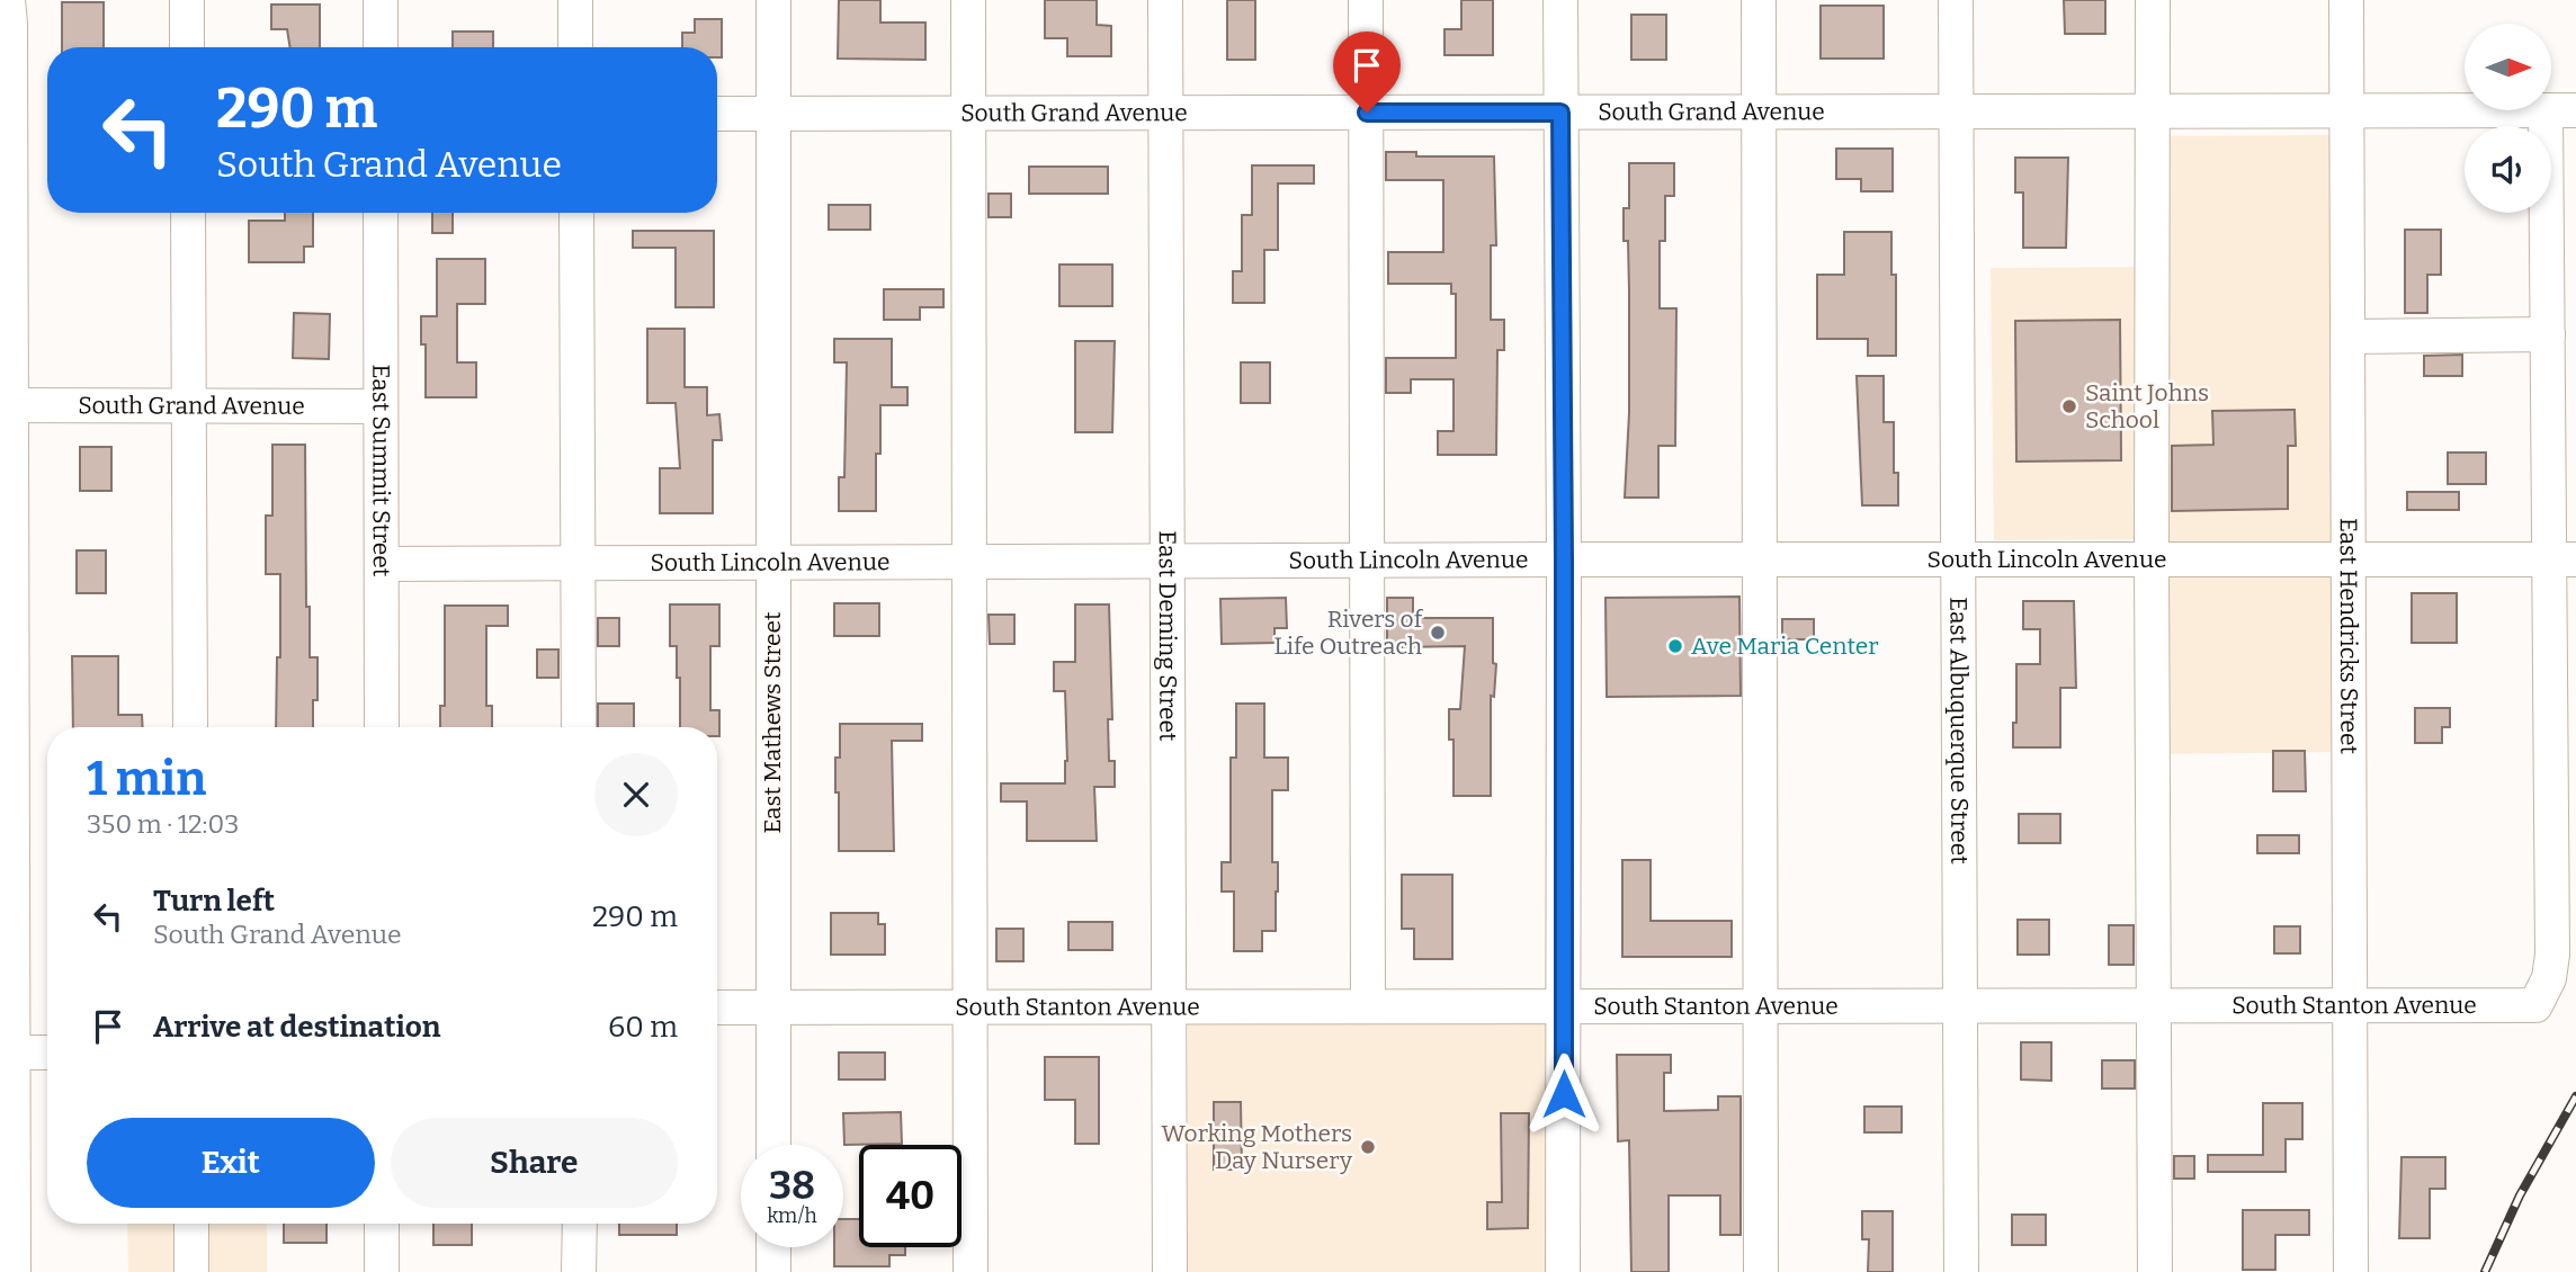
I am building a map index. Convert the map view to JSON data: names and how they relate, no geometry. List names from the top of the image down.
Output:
{
  "streets": {
    "street": [
      "South Grand Avenue",
      "East Summit Street",
      "South Lincoln Avenue",
      "East Deming Street",
      "East Hendricks Street",
      "East Mathews Street",
      "East Albuquerque Street",
      "South Stanton Avenue"
    ]
  },
  "crossings": [
    ["South Grand Avenue", "East Summit Street"],
    ["South Grand Avenue", "East Deming Street"],
    ["South Grand Avenue", "East Hendricks Street"],
    ["South Grand Avenue", "East Mathews Street"],
    ["South Grand Avenue", "East Albuquerque Street"],
    ["East Summit Street", "South Lincoln Avenue"],
    ["South Lincoln Avenue", "East Deming Street"],
    ["South Lincoln Avenue", "East Hendricks Street"],
    ["South Lincoln Avenue", "East Mathews Street"],
    ["South Lincoln Avenue", "East Albuquerque Street"],
    ["South Lincoln Avenue", "South Stanton Avenue"],
    ["East Deming Street", "South Stanton Avenue"],
    ["East Hendricks Street", "South Stanton Avenue"],
    ["East Mathews Street", "South Stanton Avenue"],
    ["East Albuquerque Street", "South Stanton Avenue"]
  ],
  "places": [
    "Saint Johns School",
    "Rivers of Life Outreach",
    "Ave Maria Center",
    "Working Mothers Day Nursery"
  ],
  "north": "right",
  "page": {
    "turn": ["290 m", "South Grand Avenue"],
    "heading": ["1 min", "350 m · 12:03"],
    "list": [
      {
        "name": "Turn left",
        "note": "South Grand Avenue",
        "value": "290 m"
      },
      {
        "name": "Arrive at destination",
        "value": "60 m"
      }
    ],
    "buttons": ["Exit", "Share"],
    "speed": "38 km/h",
    "limit": "40"
  }
}
